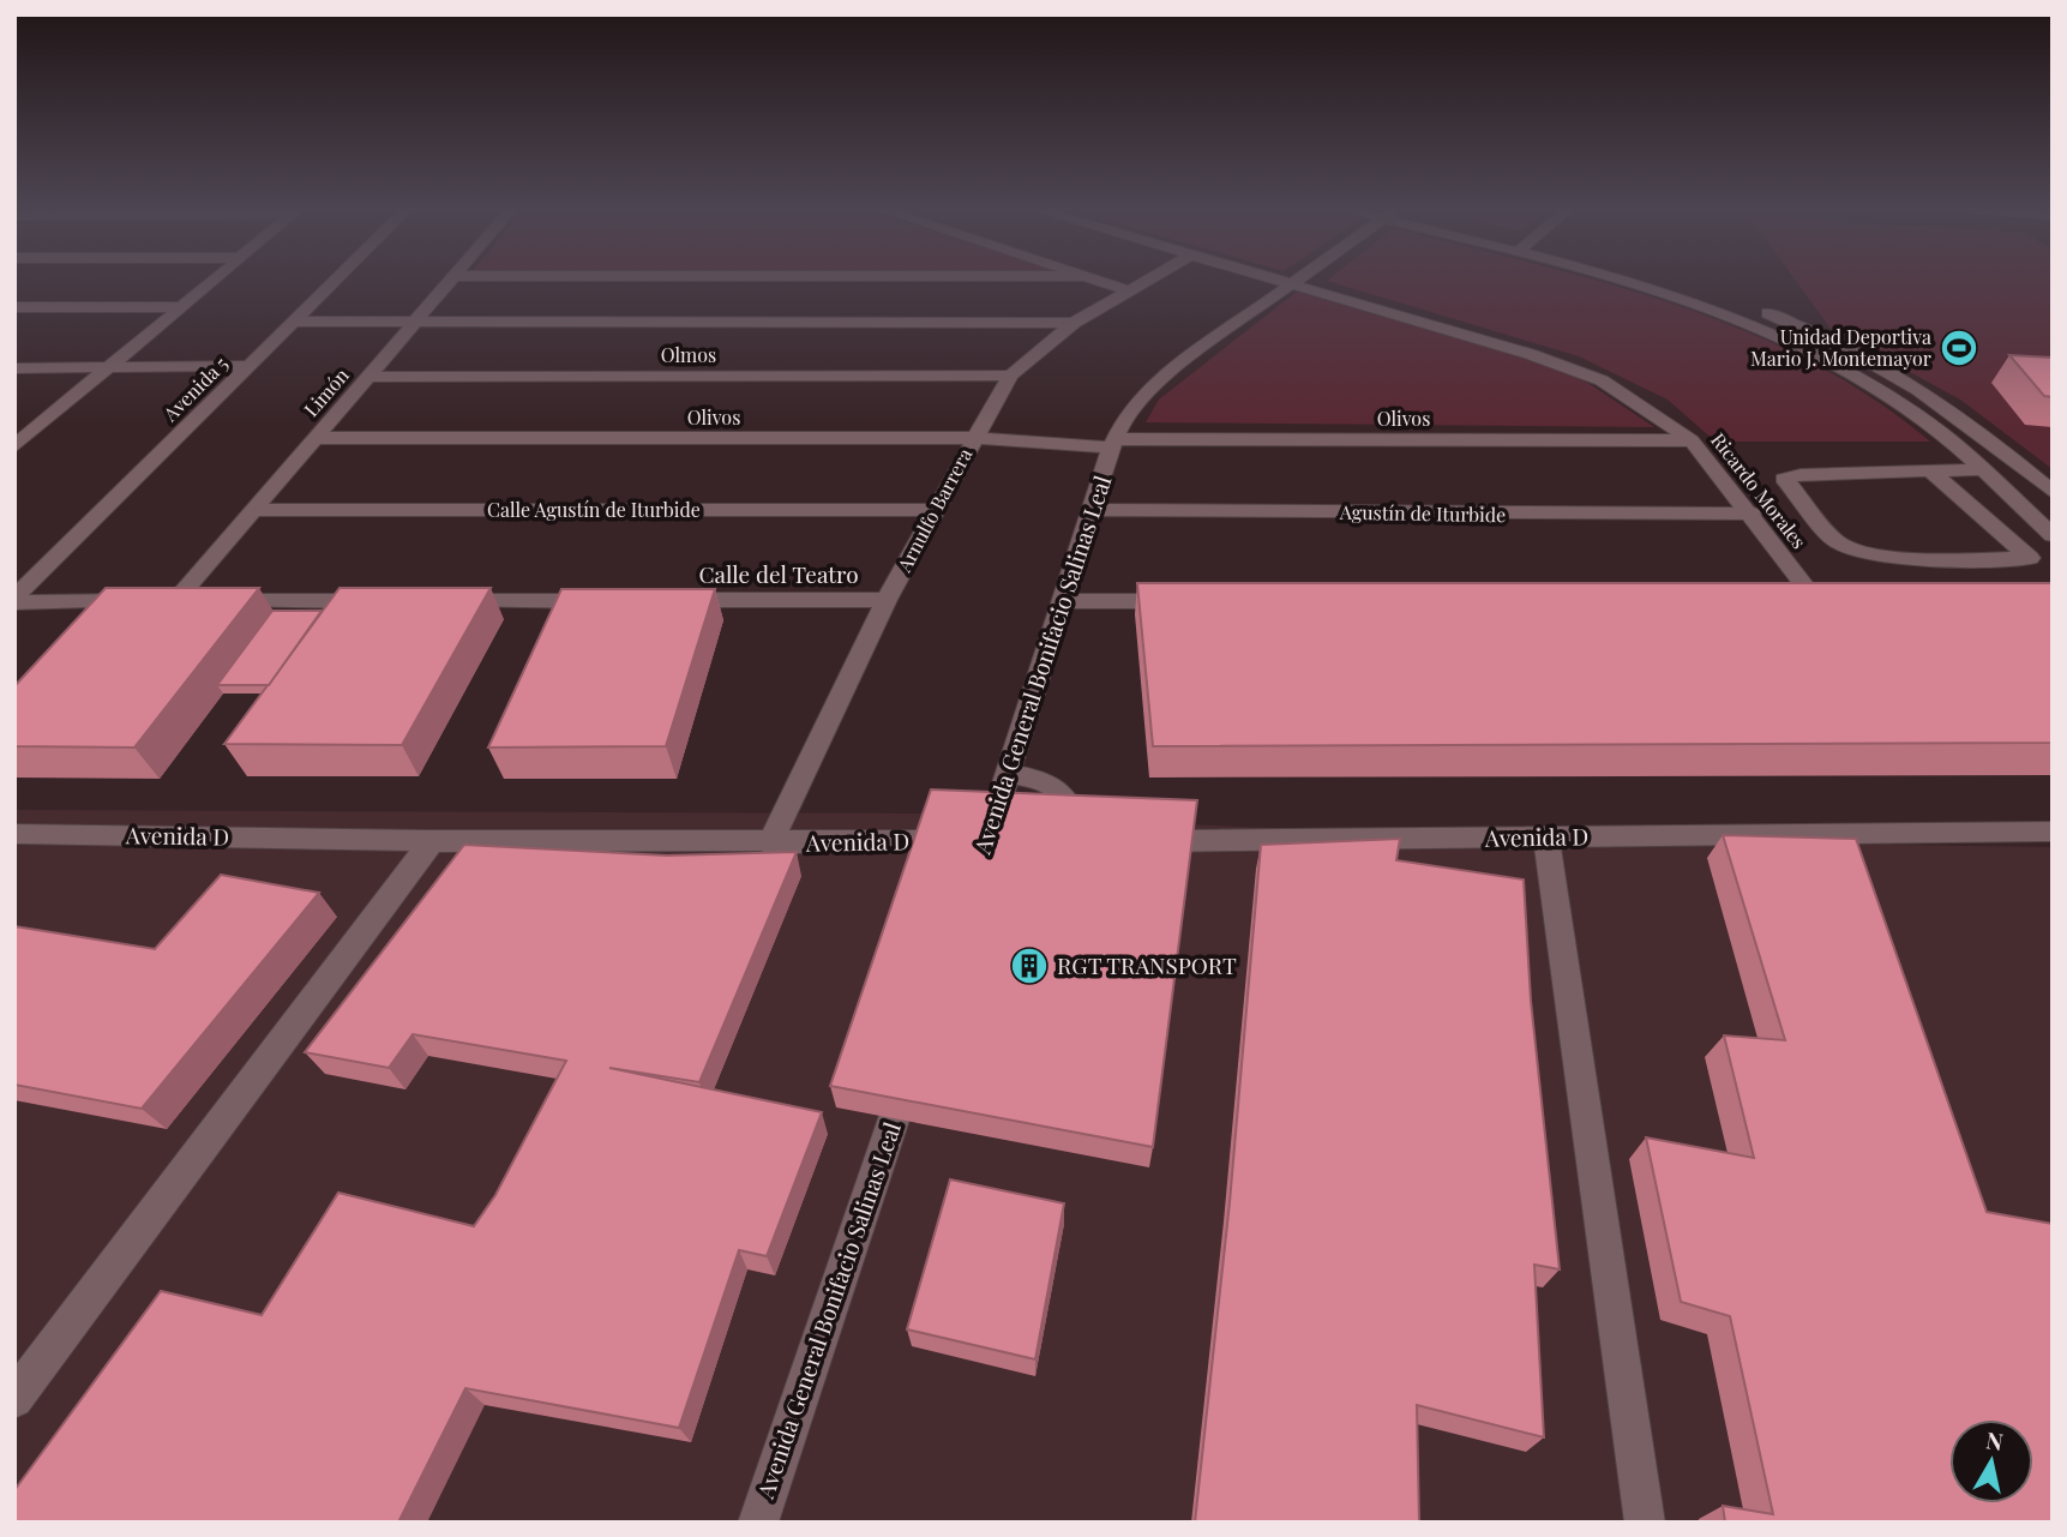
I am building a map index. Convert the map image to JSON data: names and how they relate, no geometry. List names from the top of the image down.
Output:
{
  "streets": {
    "street": [
      "Olmos",
      "Avenida 5",
      "Limón",
      "Olivos",
      "Ricardo Morales",
      "Calle Agustín de Iturbide",
      "Arnulfo Barrera",
      "Agustín de Iturbide",
      "Calle del Teatro",
      "Avenida General Bonifacio Salinas Leal",
      "Avenida D"
    ]
  },
  "crossings": [
    ["Olmos", "Limón"],
    ["Olmos", "Arnulfo Barrera"],
    ["Limón", "Olivos"],
    ["Limón", "Calle Agustín de Iturbide"],
    ["Olivos", "Ricardo Morales"],
    ["Olivos", "Arnulfo Barrera"],
    ["Olivos", "Avenida General Bonifacio Salinas Leal"],
    ["Ricardo Morales", "Agustín de Iturbide"],
    ["Ricardo Morales", "Avenida General Bonifacio Salinas Leal"],
    ["Calle Agustín de Iturbide", "Arnulfo Barrera"],
    ["Arnulfo Barrera", "Calle del Teatro"],
    ["Arnulfo Barrera", "Avenida D"],
    ["Agustín de Iturbide", "Avenida General Bonifacio Salinas Leal"],
    ["Avenida General Bonifacio Salinas Leal", "Avenida D"]
  ],
  "places": {
    "sports": ["Unidad Deportiva Mario J. Montemayor"],
    "building": ["RGT TRANSPORT"]
  },
  "north": "top"
}
